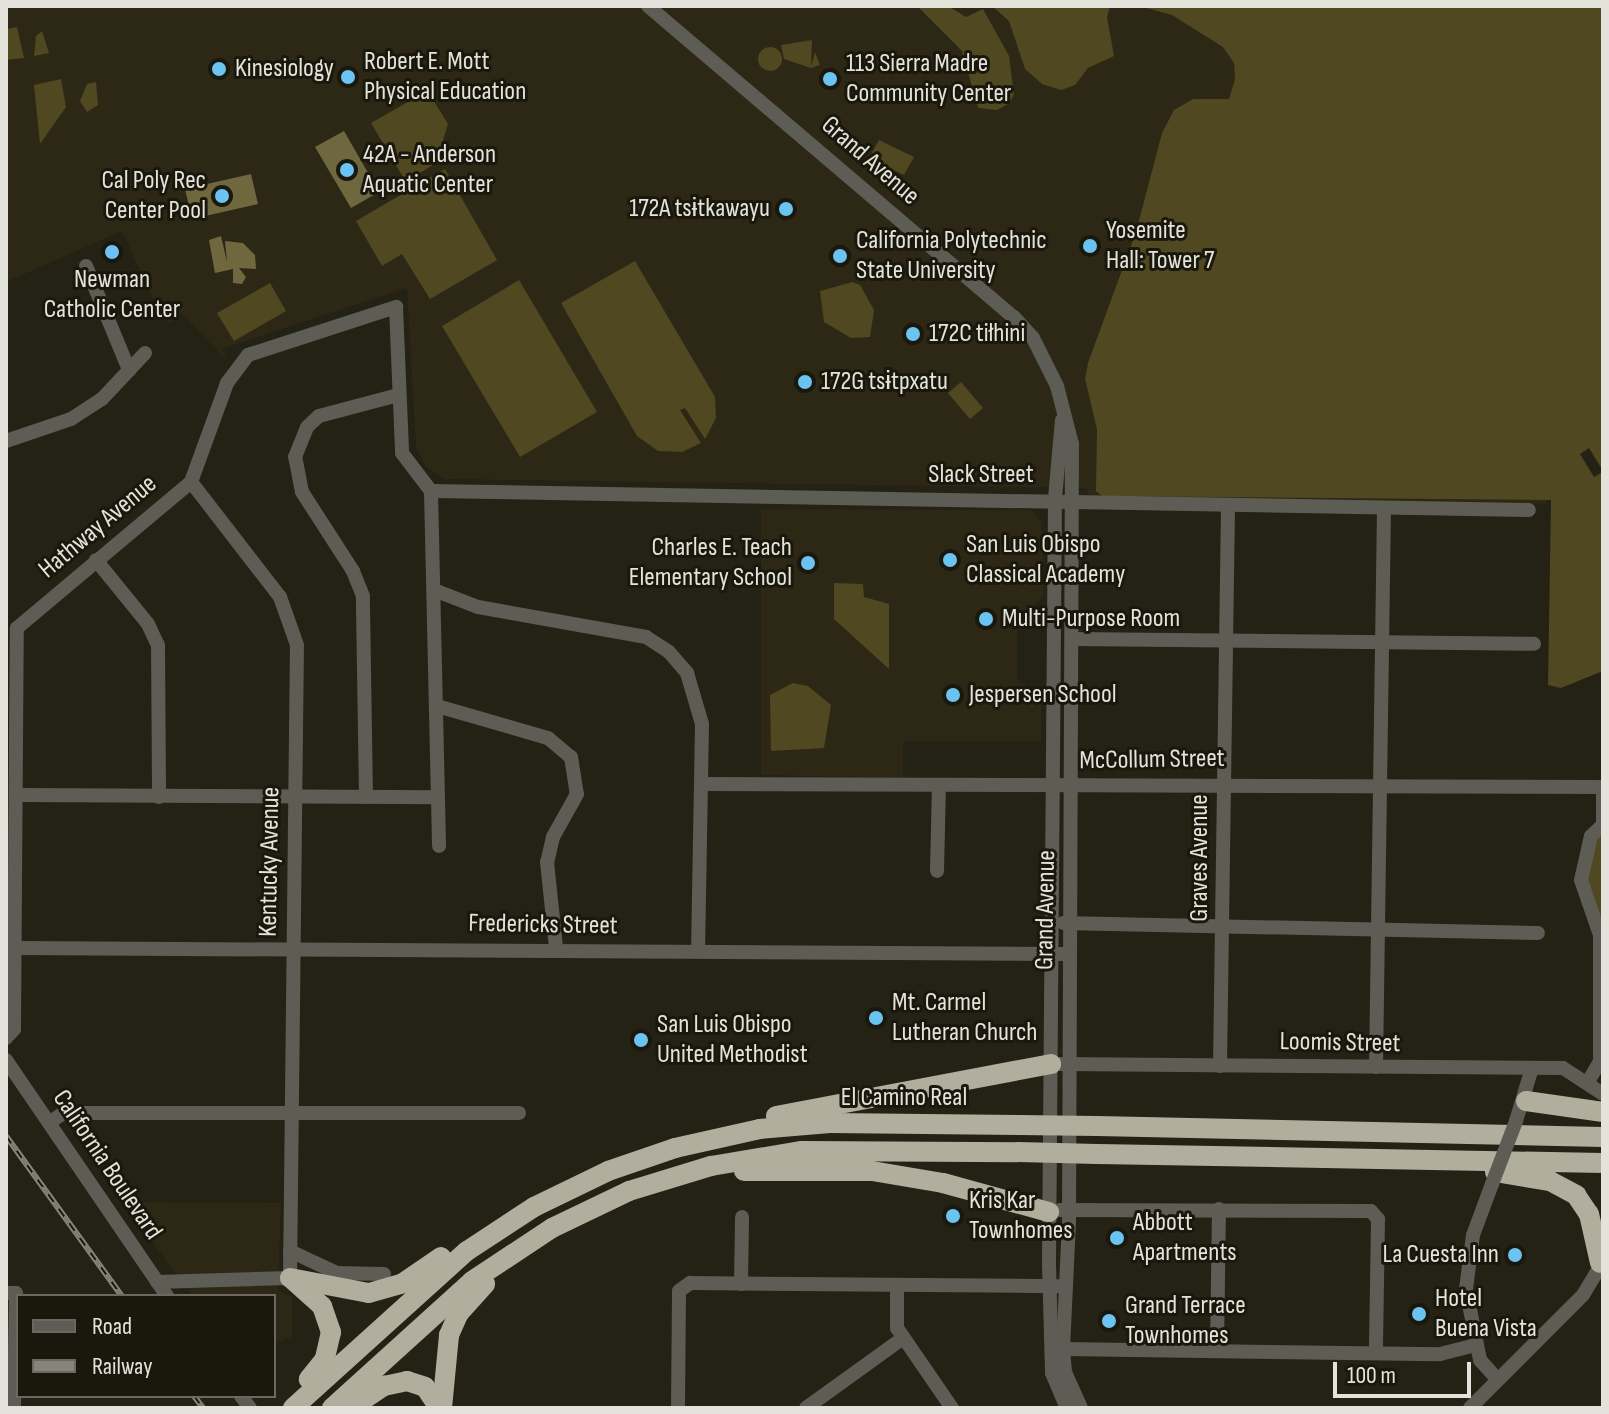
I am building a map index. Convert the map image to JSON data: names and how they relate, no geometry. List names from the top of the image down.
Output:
{
  "streets": {
    "highway": ["El Camino Real"],
    "street": [
      "Grand Avenue",
      "Slack Street",
      "Hathway Avenue",
      "McCollum Street",
      "Graves Avenue",
      "Kentucky Avenue",
      "Fredericks Street",
      "Loomis Street",
      "California Boulevard"
    ]
  },
  "crossings": [
    ["Grand Avenue", "Slack Street"],
    ["Grand Avenue", "McCollum Street"],
    ["Grand Avenue", "Fredericks Street"],
    ["Grand Avenue", "Loomis Street"],
    ["Slack Street", "Graves Avenue"],
    ["Hathway Avenue", "Kentucky Avenue"],
    ["Hathway Avenue", "Fredericks Street"],
    ["McCollum Street", "Graves Avenue"],
    ["Graves Avenue", "Loomis Street"],
    ["Kentucky Avenue", "Fredericks Street"]
  ],
  "places": [
    "Kinesiology",
    "Robert E. Mott Physical Education",
    "113 Sierra Madre Community Center",
    "42A - Anderson Aquatic Center",
    "Cal Poly Rec Center Pool",
    "172A tsɨtkawayu",
    "Yosemite Hall: Tower 7",
    "Newman Catholic Center",
    "California Polytechnic State University",
    "172C tiłhini",
    "172G tsɨtpxatu",
    "San Luis Obispo Classical Academy",
    "Charles E. Teach Elementary School",
    "Multi-Purpose Room",
    "Jespersen School",
    "Mt. Carmel Lutheran Church",
    "San Luis Obispo United Methodist",
    "Kris Kar Townhomes",
    "Abbott Apartments",
    "La Cuesta Inn",
    "Hotel Buena Vista",
    "Grand Terrace Townhomes"
  ],
  "legend": ["Road", "Railway"],
  "scale_bar": "100 m"
}
